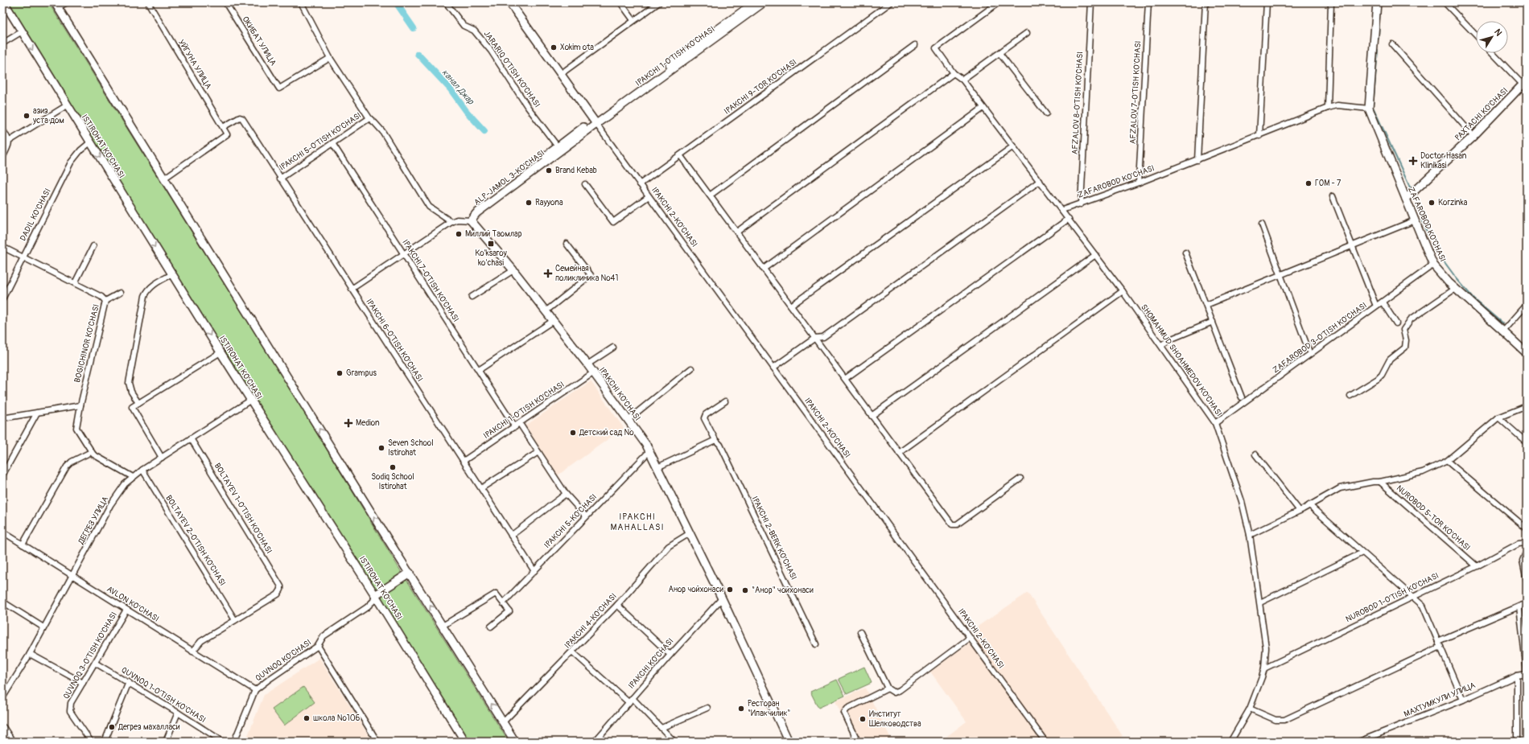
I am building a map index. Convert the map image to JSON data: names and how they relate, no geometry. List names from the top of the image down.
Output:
{
  "streets": {
    "main road": [
      "IPAKCHI 1-O'TISH KO'CHASI",
      "PAXTACHI KO'CHASI",
      "ISTIROHAT KO'CHASI",
      "ALP-JAMOL 3-KO'CHASI",
      "ZAFAROBOD KO'CHASI",
      "IPAKCHI KO'CHASI"
    ],
    "street": [
      "ОКИБАТ УЛИЦА",
      "УЙГУНА УЛИЦА",
      "JARARIQ O'TISH KO'CHASI",
      "IPAKCHI 9-TOR KO'CHASI",
      "AFZALOV 7-O'TISH KO'CHASI",
      "AFZALOV 8-O'TISH KO'CHASI",
      "IPAKCHI 5-O'TISH KO'CHASI",
      "DADIL KO'CHASI",
      "IPAKCHI 2-KO'CHASI",
      "IPAKCHI 7-O'TISH KO'CHASI",
      "ZAFAROBOD 3-O'TISH KO'CHASI",
      "IPAKCHI 6-O'TISH KO'CHASI",
      "BOGICHINOR KO'CHASI",
      "SHOMAHMUD SHOAHMEDOV KO'CHASI",
      "BOLTAYEV 1-O'TISH KO'CHASI",
      "NUROBOD 5-TOR KO'CHASI",
      "ДЕГРЕЗ УЛИЦА",
      "IPAKCHI 5-KO'CHASI",
      "IPAKCHI 2-BERK KO'CHASI",
      "BOLTAYEV 2-O'TISH KO'CHASI",
      "NUROBOD 1-O'TISH KO'CHASI",
      "AVLON KO'CHASI",
      "IPAKCHI 4-KO'CHASI",
      "QUVNOQ 3-O'TISH KO'CHASI",
      "QUVNOQ KO'CHASI",
      "QUVNOQ 1-O'TISH KO'CHASI",
      "МАХТУМКУЛИ УЛИЦА"
    ]
  },
  "crossings": [
    ["ОКИБАТ УЛИЦА", "IPAKCHI 5-O'TISH KO'CHASI"],
    ["IPAKCHI 1-O'TISH KO'CHASI", "ALP-JAMOL 3-KO'CHASI"],
    ["IPAKCHI 1-O'TISH KO'CHASI", "IPAKCHI 2-KO'CHASI"],
    ["IPAKCHI 1-O'TISH KO'CHASI", "IPAKCHI 7-O'TISH KO'CHASI"],
    ["IPAKCHI 1-O'TISH KO'CHASI", "IPAKCHI 6-O'TISH KO'CHASI"],
    ["IPAKCHI 1-O'TISH KO'CHASI", "IPAKCHI KO'CHASI"],
    ["УЙГУНА УЛИЦА", "IPAKCHI 6-O'TISH KO'CHASI"],
    ["JARARIQ O'TISH KO'CHASI", "ALP-JAMOL 3-KO'CHASI"],
    ["IPAKCHI 9-TOR KO'CHASI", "IPAKCHI 2-KO'CHASI"],
    ["AFZALOV 7-O'TISH KO'CHASI", "ZAFAROBOD KO'CHASI"],
    ["AFZALOV 8-O'TISH KO'CHASI", "ZAFAROBOD KO'CHASI"],
    ["PAXTACHI KO'CHASI", "ZAFAROBOD KO'CHASI"],
    ["IPAKCHI 5-O'TISH KO'CHASI", "IPAKCHI 7-O'TISH KO'CHASI"],
    ["IPAKCHI 5-O'TISH KO'CHASI", "IPAKCHI 6-O'TISH KO'CHASI"],
    ["ISTIROHAT KO'CHASI", "DADIL KO'CHASI"],
    ["ISTIROHAT KO'CHASI", "ДЕГРЕЗ УЛИЦА"],
    ["ISTIROHAT KO'CHASI", "QUVNOQ KO'CHASI"],
    ["ALP-JAMOL 3-KO'CHASI", "IPAKCHI 2-KO'CHASI"],
    ["ALP-JAMOL 3-KO'CHASI", "IPAKCHI KO'CHASI"],
    ["ZAFAROBOD KO'CHASI", "ZAFAROBOD 3-O'TISH KO'CHASI"],
    ["ZAFAROBOD KO'CHASI", "SHOMAHMUD SHOAHMEDOV KO'CHASI"],
    ["IPAKCHI 7-O'TISH KO'CHASI", "IPAKCHI 5-KO'CHASI"],
    ["ZAFAROBOD 3-O'TISH KO'CHASI", "SHOMAHMUD SHOAHMEDOV KO'CHASI"],
    ["IPAKCHI 6-O'TISH KO'CHASI", "IPAKCHI 5-KO'CHASI"],
    ["BOGICHINOR KO'CHASI", "ДЕГРЕЗ УЛИЦА"],
    ["SHOMAHMUD SHOAHMEDOV KO'CHASI", "NUROBOD 1-O'TISH KO'CHASI"],
    ["IPAKCHI KO'CHASI", "IPAKCHI 5-KO'CHASI"],
    ["IPAKCHI KO'CHASI", "IPAKCHI 4-KO'CHASI"],
    ["BOLTAYEV 1-O'TISH KO'CHASI", "ДЕГРЕЗ УЛИЦА"],
    ["BOLTAYEV 1-O'TISH KO'CHASI", "BOLTAYEV 2-O'TISH KO'CHASI"],
    ["NUROBOD 5-TOR KO'CHASI", "NUROBOD 1-O'TISH KO'CHASI"],
    ["ДЕГРЕЗ УЛИЦА", "BOLTAYEV 2-O'TISH KO'CHASI"],
    ["ДЕГРЕЗ УЛИЦА", "AVLON KO'CHASI"],
    ["AVLON KO'CHASI", "QUVNOQ 3-O'TISH KO'CHASI"],
    ["AVLON KO'CHASI", "QUVNOQ KO'CHASI"],
    ["QUVNOQ 3-O'TISH KO'CHASI", "QUVNOQ 1-O'TISH KO'CHASI"]
  ],
  "districts": ["IPAKCHI MAHALLASI"],
  "water": ["канал Джар"],
  "places": {
    "other": [
      "Xokim ota",
      "азиз уста дом",
      "Brand Kebab",
      "ГОМ - 7",
      "Rayyona",
      "Korzinka",
      "Миллий Таомлар",
      "Grampus",
      "Детский сад №",
      "Seven School Istirohat",
      "Sodiq School Istirohat",
      "Анор чойхонаси",
      "\"Анор\" чойхонаси",
      "Ресторан \"Ипакчилик\"",
      "школа №106",
      "Институт Шелководства",
      "Дегрез махалласи"
    ],
    "health": ["Doctor Hasan Klinikasi", "Семейная поликлиника №41", "Medion"],
    "transit": ["Ko'ksaroy ko'chasi"]
  },
  "north": "top right"
}
